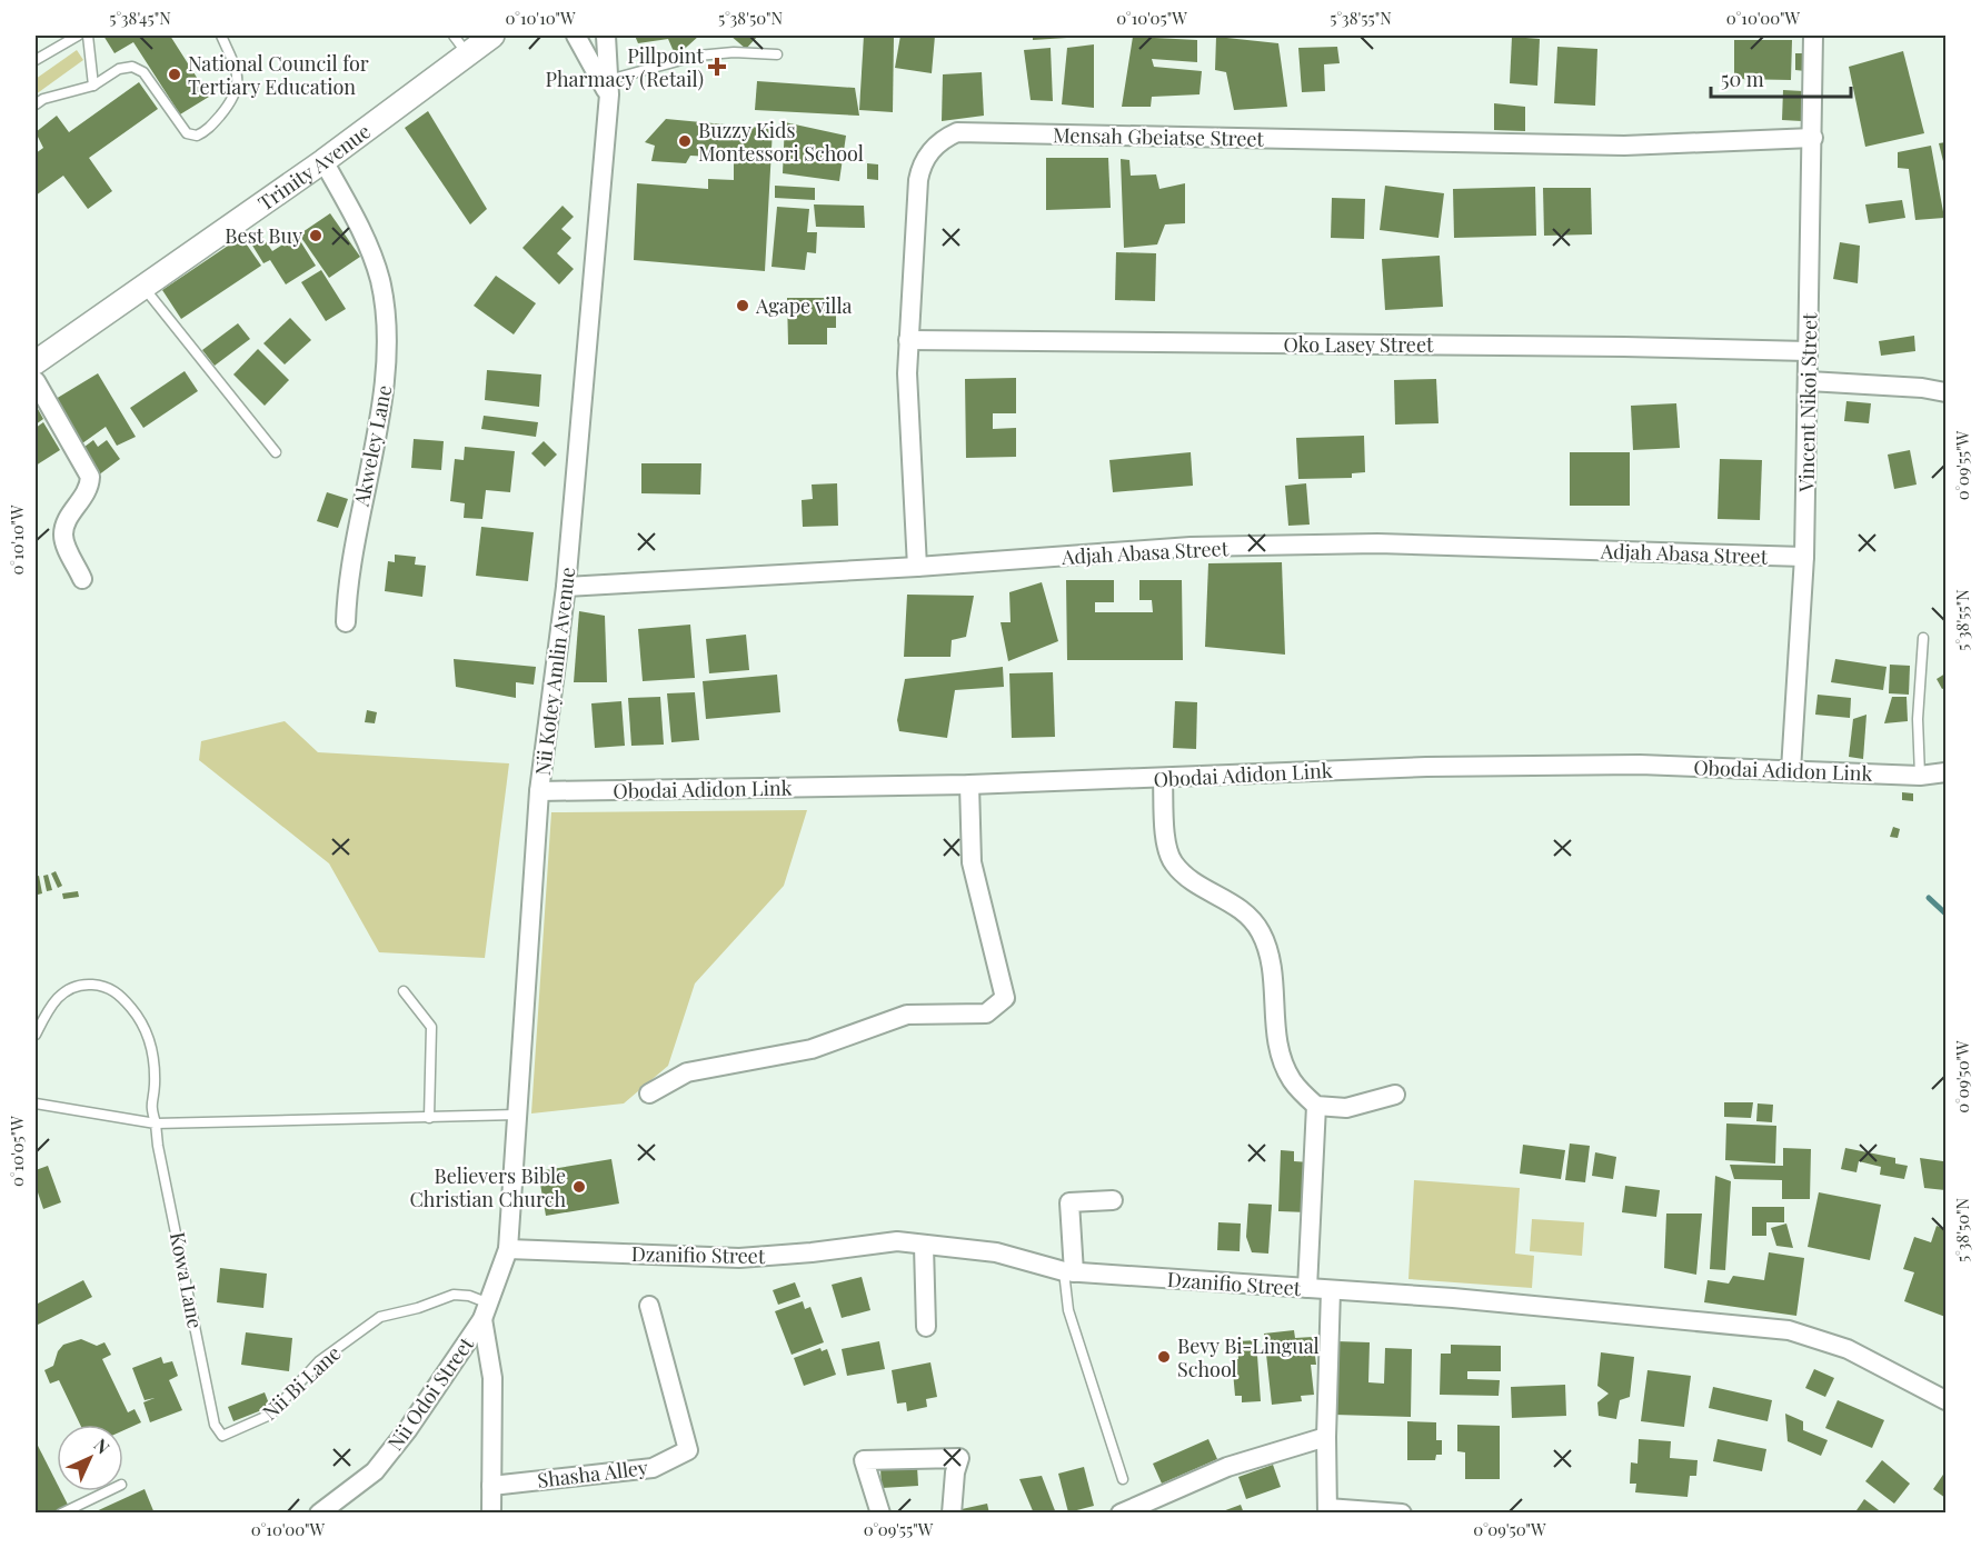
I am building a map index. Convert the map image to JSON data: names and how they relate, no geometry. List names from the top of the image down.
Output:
{
  "streets": {
    "street": [
      "Mensah Gbeiatse Street",
      "Trinity Avenue",
      "Oko Lasey Street",
      "Vincent Nikoi Street",
      "Akweley Lane",
      "Adjah Abasa Street",
      "Nii Kotey Amlin Avenue",
      "Obodai Adidon Link",
      "Dzanifio Street",
      "Nii Odoi Street",
      "Shasha Alley"
    ],
    "lane": ["Kowa Lane", "Nii Bi Lane"]
  },
  "crossings": [
    ["Mensah Gbeiatse Street", "Oko Lasey Street"],
    ["Mensah Gbeiatse Street", "Vincent Nikoi Street"],
    ["Mensah Gbeiatse Street", "Adjah Abasa Street"],
    ["Trinity Avenue", "Akweley Lane"],
    ["Oko Lasey Street", "Vincent Nikoi Street"],
    ["Vincent Nikoi Street", "Adjah Abasa Street"],
    ["Vincent Nikoi Street", "Obodai Adidon Link"],
    ["Adjah Abasa Street", "Nii Kotey Amlin Avenue"],
    ["Nii Kotey Amlin Avenue", "Obodai Adidon Link"],
    ["Nii Kotey Amlin Avenue", "Dzanifio Street"],
    ["Nii Kotey Amlin Avenue", "Nii Odoi Street"],
    ["Dzanifio Street", "Nii Odoi Street"],
    ["Kowa Lane", "Nii Bi Lane"],
    ["Nii Bi Lane", "Nii Odoi Street"]
  ],
  "places": {
    "health": ["Pillpoint Pharmacy (Retail)"],
    "other": [
      "National Council for Tertiary Education",
      "Buzzy Kids Montessori School",
      "Best Buy",
      "Agape villa",
      "Believers Bible Christian Church",
      "Bevy Bi-Lingual School"
    ]
  },
  "scale_bar": "50 m",
  "north": "top right",
  "coordinates": [
    "5°38'45\"N",
    "0°10'10\"W",
    "5°38'50\"N",
    "0°10'05\"W",
    "5°38'55\"N",
    "0°10'00\"W",
    "0°09'55\"W",
    "0°09'50\"W"
  ]
}
